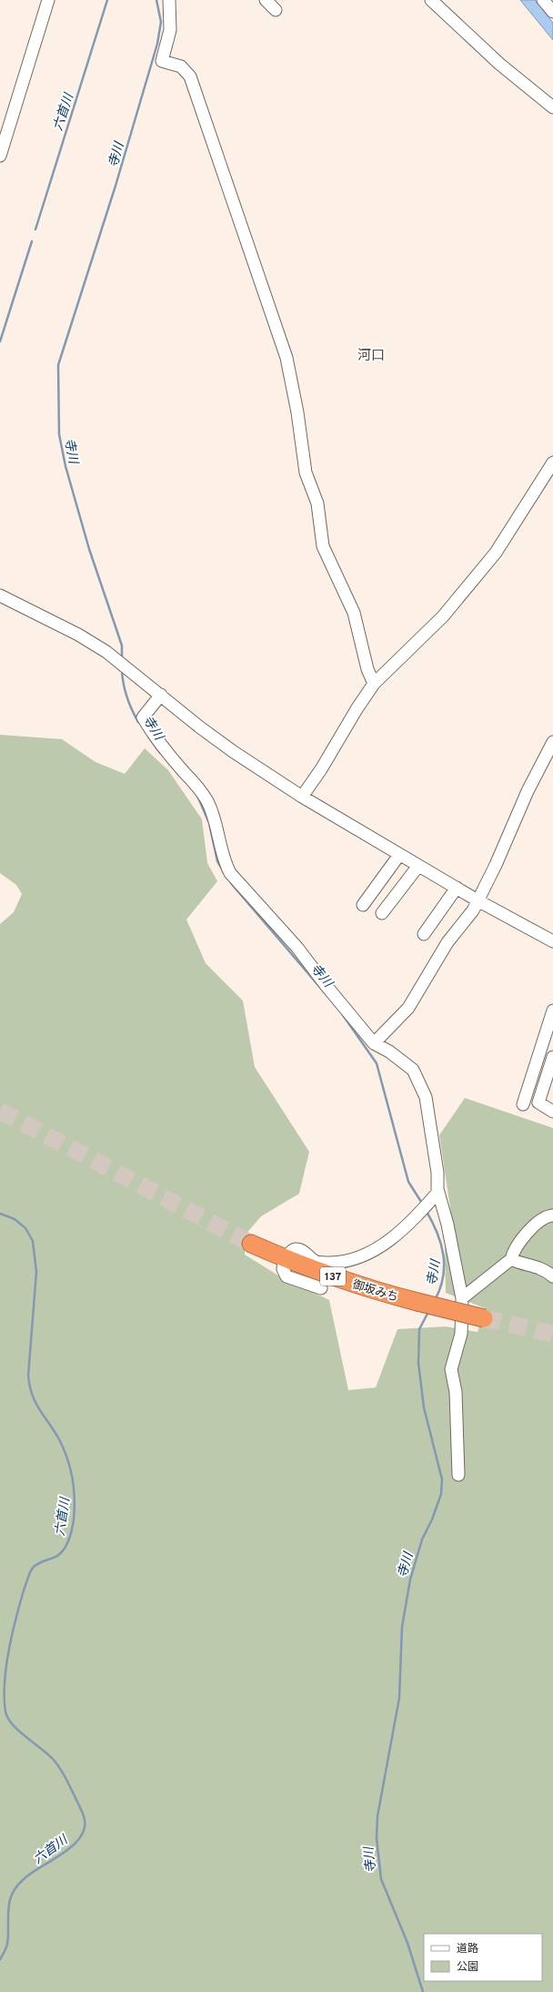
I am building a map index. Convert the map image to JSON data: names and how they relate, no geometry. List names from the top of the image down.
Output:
{
  "streets": {
    "highway": ["137", "御坂みち"]
  },
  "districts": ["河口"],
  "water": ["六首川", "寺川"],
  "legend": ["道路", "公園"]
}
